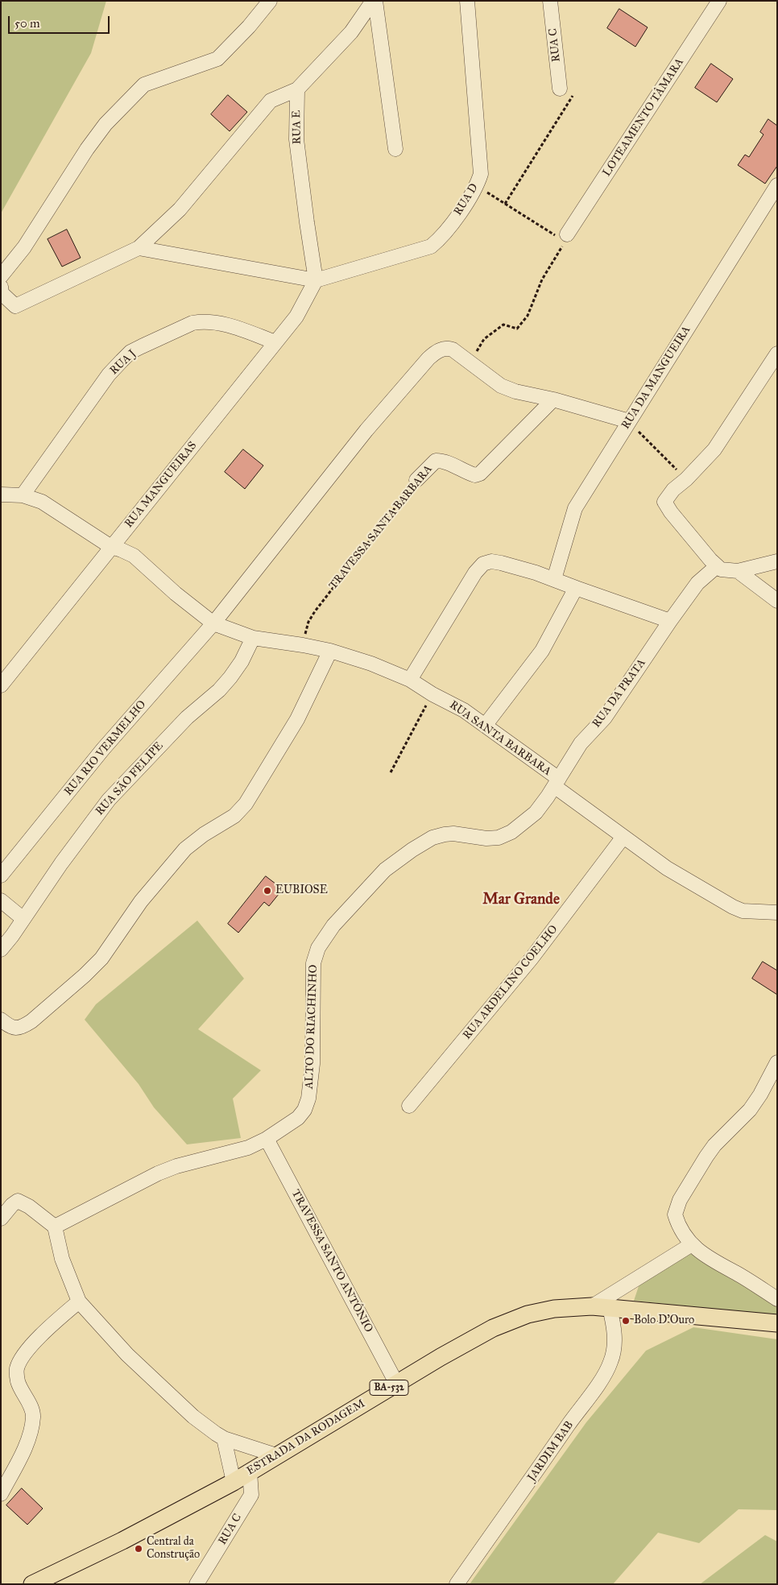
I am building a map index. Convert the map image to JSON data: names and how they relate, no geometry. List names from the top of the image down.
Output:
{
  "streets": {
    "main road": ["BA-532", "ESTRADA DA RODAGEM"],
    "street": [
      "RUA C",
      "LOTEAMENTO TÂMARA",
      "RUA E",
      "RUA D",
      "RUA J",
      "RUA DA MANGUEIRA",
      "RUA MANGUEIRAS",
      "TRAVESSA SANTA BARBARA",
      "RUA DA PRATA",
      "RUA SANTA BARBARA",
      "RUA RIO VERMELHO",
      "RUA SÃO FELIPE",
      "RUA ARDELINO COELHO",
      "ALTO DO RIACHINHO",
      "TRAVESSA SANTO ANTÔNIO",
      "JARDIM BAB"
    ]
  },
  "crossings": [
    ["RUA C", "ESTRADA DA RODAGEM"],
    ["RUA E", "RUA D"],
    ["RUA E", "RUA MANGUEIRAS"],
    ["RUA D", "RUA MANGUEIRAS"],
    ["RUA J", "RUA MANGUEIRAS"],
    ["TRAVESSA SANTA BARBARA", "RUA SANTA BARBARA"],
    ["RUA DA PRATA", "RUA SANTA BARBARA"],
    ["RUA DA PRATA", "ALTO DO RIACHINHO"],
    ["RUA SANTA BARBARA", "RUA RIO VERMELHO"],
    ["RUA SANTA BARBARA", "RUA SÃO FELIPE"],
    ["RUA SANTA BARBARA", "RUA ARDELINO COELHO"],
    ["RUA SANTA BARBARA", "ALTO DO RIACHINHO"],
    ["ALTO DO RIACHINHO", "TRAVESSA SANTO ANTÔNIO"],
    ["TRAVESSA SANTO ANTÔNIO", "ESTRADA DA RODAGEM"],
    ["ESTRADA DA RODAGEM", "JARDIM BAB"]
  ],
  "districts": ["Mar Grande"],
  "places": ["EUBIOSE", "Bolo D'Ouro", "Central da Construção"],
  "scale_bar": "50 m"
}
